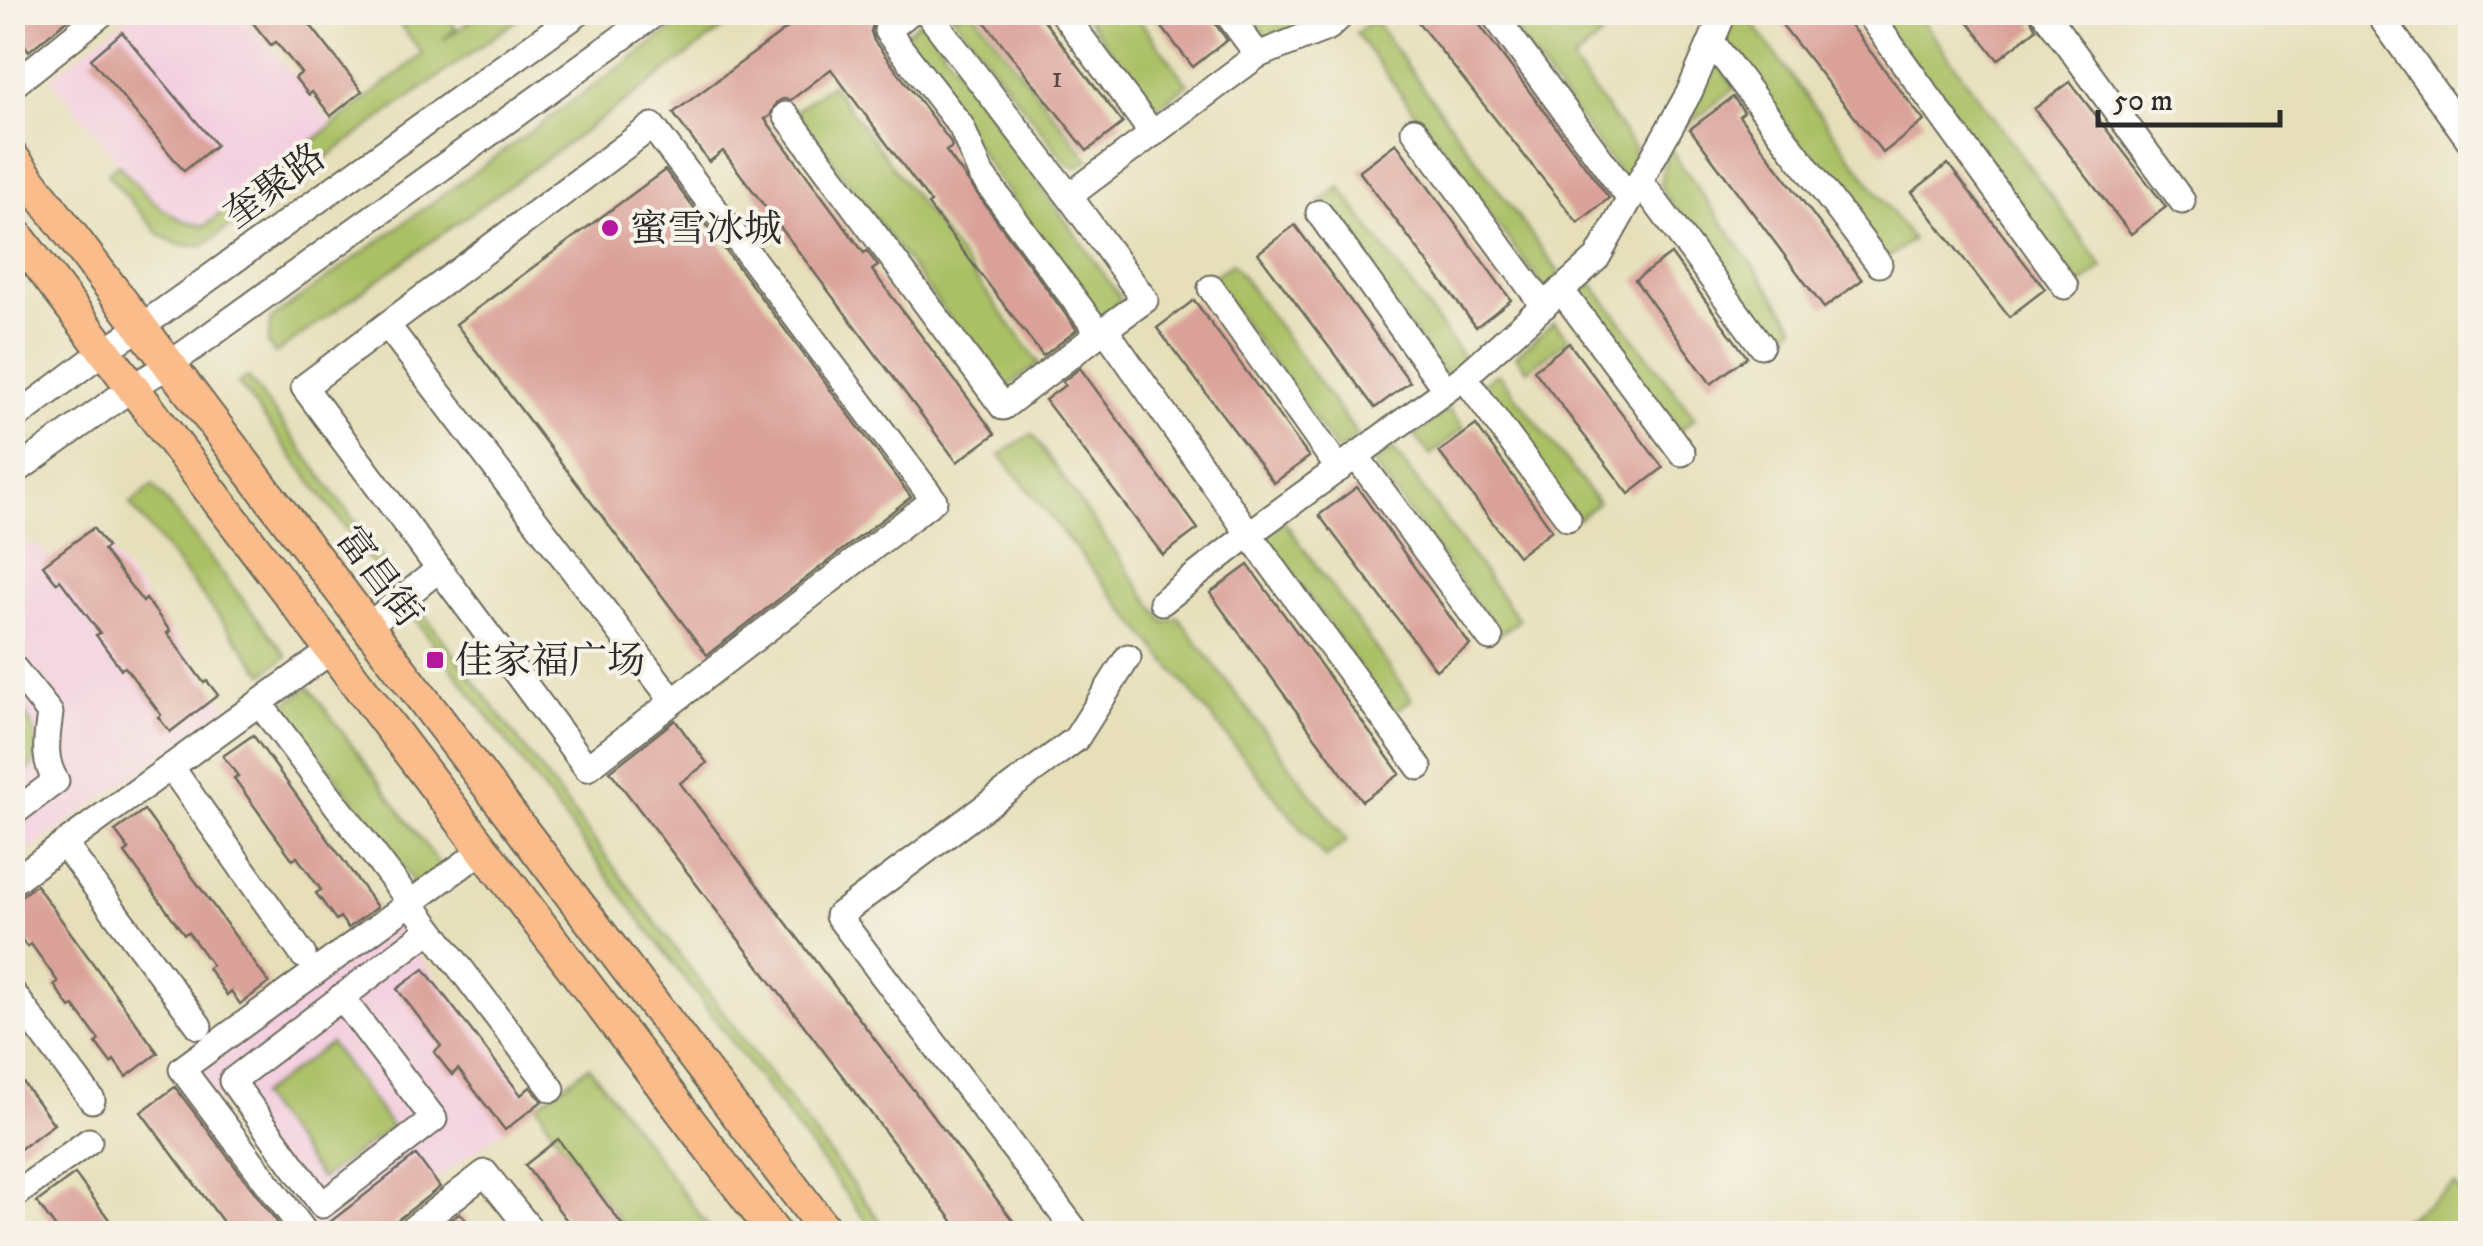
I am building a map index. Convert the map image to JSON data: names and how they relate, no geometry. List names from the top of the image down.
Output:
{
  "streets": {
    "main road": ["富昌街"],
    "street": ["奎聚路"]
  },
  "crossings": [
    ["奎聚路", "富昌街"]
  ],
  "places": {
    "other": ["蜜雪冰城"],
    "transit": ["佳家福广场"]
  },
  "house_numbers": ["1"],
  "scale_bar": "50 m"
}
